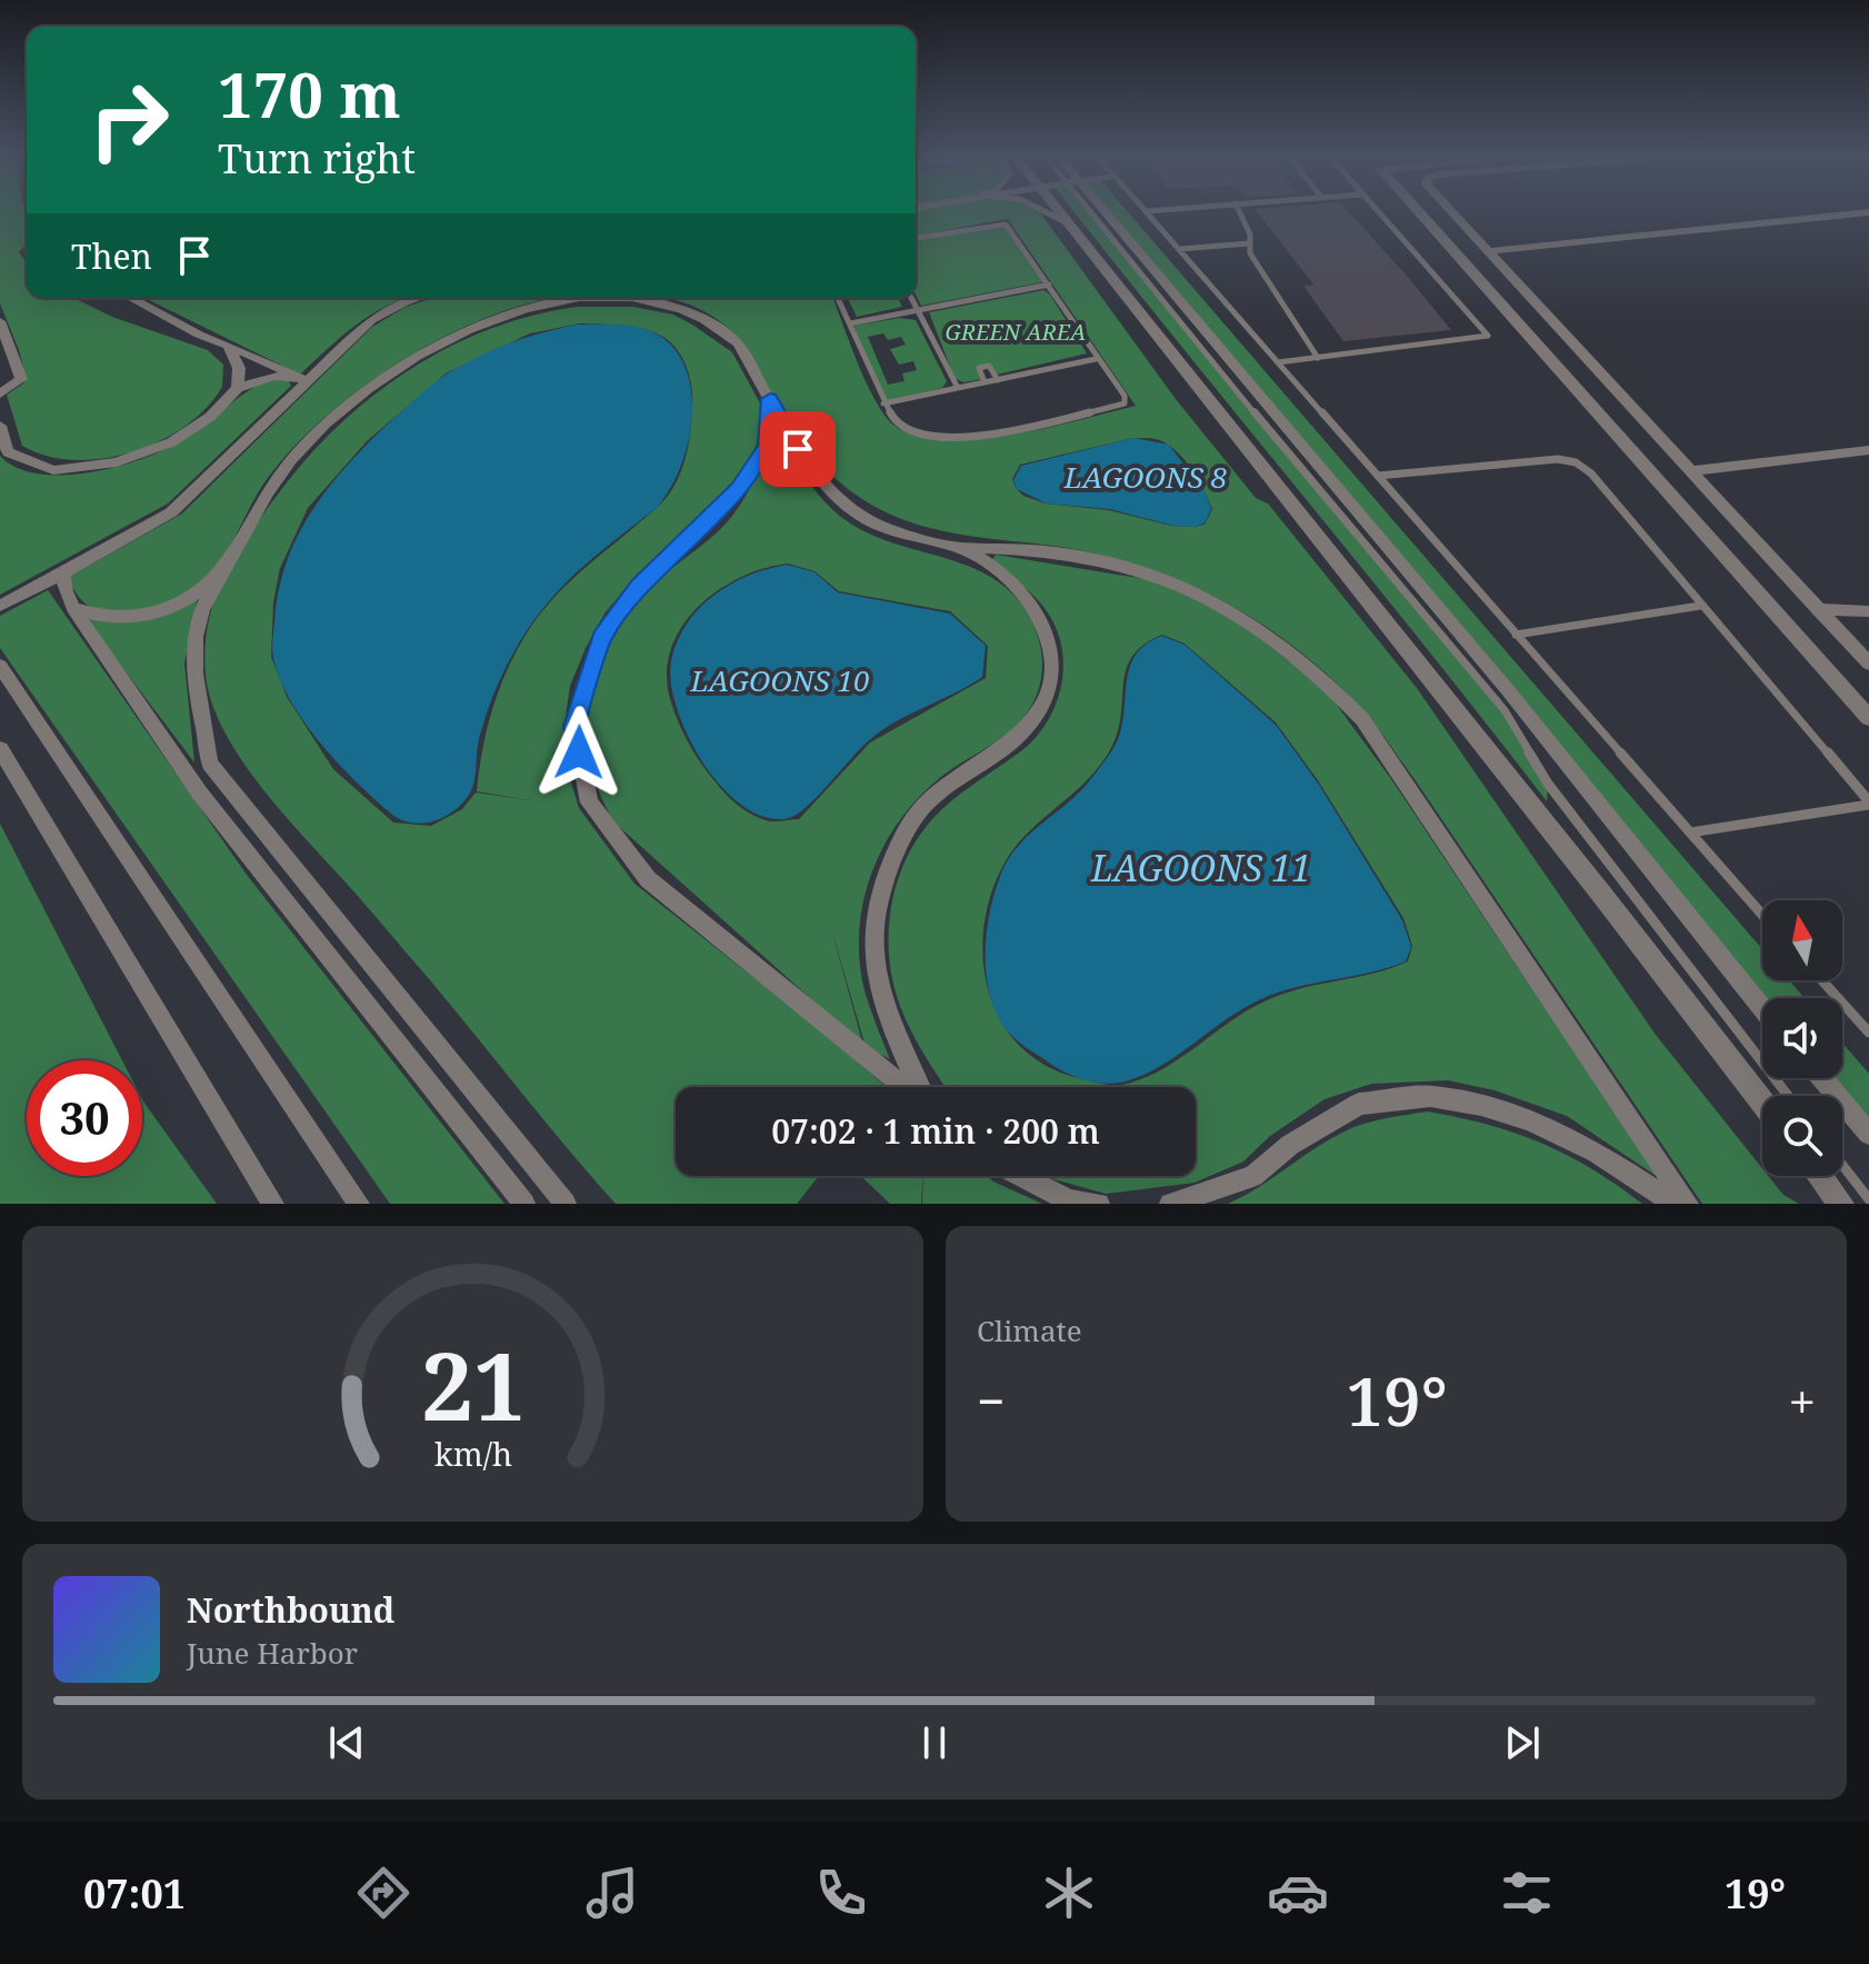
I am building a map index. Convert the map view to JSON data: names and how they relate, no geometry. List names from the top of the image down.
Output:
{
  "water": ["LAGOONS 8", "LAGOONS 10", "LAGOONS 11"],
  "parks": ["GREEN AREA"],
  "north": "top",
  "page": {
    "turn": ["170 m", "Turn right"],
    "then": "Then",
    "limit": "30",
    "trip": "07:02 · 1 min · 200 m",
    "tile": "Climate",
    "heat": ["−", "19°", "+"],
    "song": ["Northbound", "June Harbor"],
    "tabs": ["07:01", "19°"],
    "gauge": ["21", "km/h"]
  }
}
